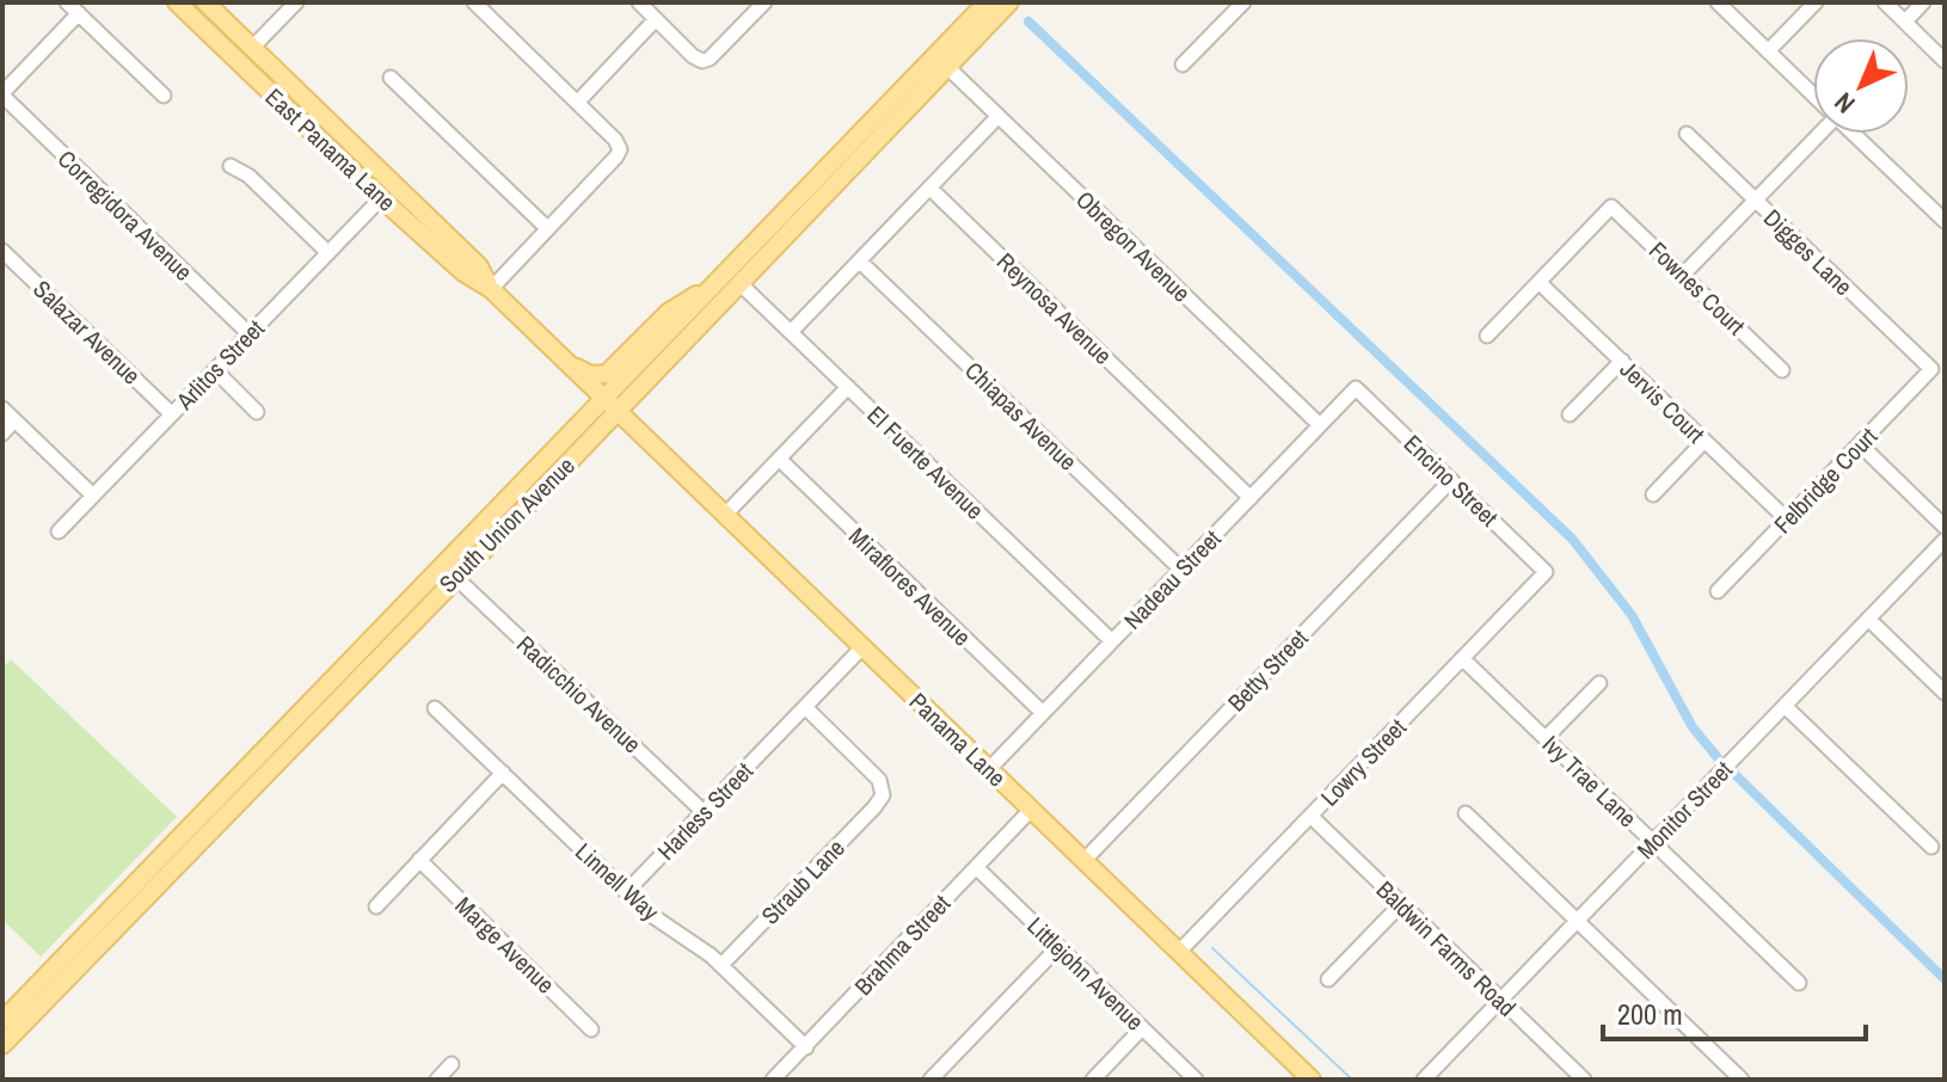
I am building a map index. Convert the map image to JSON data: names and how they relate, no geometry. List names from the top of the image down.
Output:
{
  "streets": {
    "main road": ["East Panama Lane", "South Union Avenue", "Panama Lane"],
    "street": [
      "Corregidora Avenue",
      "Obregon Avenue",
      "Digges Lane",
      "Fownes Court",
      "Reynosa Avenue",
      "Salazar Avenue",
      "Arlitos Street",
      "Jervis Court",
      "Chiapas Avenue",
      "El Fuerte Avenue",
      "Encino Street",
      "Felbridge Court",
      "Nadeau Street",
      "Miraflores Avenue",
      "Betty Street",
      "Radicchio Avenue",
      "Lowry Street",
      "Ivy Trae Lane",
      "Monitor Street",
      "Harless Street",
      "Linnell Way",
      "Straub Lane",
      "Marge Avenue",
      "Brahma Street",
      "Baldwin Farms Road",
      "Littlejohn Avenue"
    ]
  },
  "crossings": [
    ["East Panama Lane", "Arlitos Street"],
    ["East Panama Lane", "South Union Avenue"],
    ["East Panama Lane", "Panama Lane"],
    ["Corregidora Avenue", "Arlitos Street"],
    ["Obregon Avenue", "South Union Avenue"],
    ["Obregon Avenue", "Nadeau Street"],
    ["Digges Lane", "Felbridge Court"],
    ["Fownes Court", "Jervis Court"],
    ["Reynosa Avenue", "Nadeau Street"],
    ["Salazar Avenue", "Arlitos Street"],
    ["Jervis Court", "Felbridge Court"],
    ["Chiapas Avenue", "Nadeau Street"],
    ["El Fuerte Avenue", "South Union Avenue"],
    ["El Fuerte Avenue", "Nadeau Street"],
    ["Encino Street", "Nadeau Street"],
    ["Encino Street", "Betty Street"],
    ["Encino Street", "Lowry Street"],
    ["South Union Avenue", "Radicchio Avenue"],
    ["South Union Avenue", "Panama Lane"],
    ["Nadeau Street", "Miraflores Avenue"],
    ["Nadeau Street", "Panama Lane"],
    ["Betty Street", "Panama Lane"],
    ["Radicchio Avenue", "Harless Street"],
    ["Panama Lane", "Lowry Street"],
    ["Panama Lane", "Harless Street"],
    ["Panama Lane", "Brahma Street"],
    ["Lowry Street", "Ivy Trae Lane"],
    ["Lowry Street", "Baldwin Farms Road"],
    ["Ivy Trae Lane", "Monitor Street"],
    ["Monitor Street", "Baldwin Farms Road"],
    ["Harless Street", "Linnell Way"],
    ["Harless Street", "Straub Lane"],
    ["Linnell Way", "Straub Lane"],
    ["Linnell Way", "Brahma Street"],
    ["Brahma Street", "Littlejohn Avenue"]
  ],
  "scale_bar": "200 m",
  "north": "bottom left"
}
